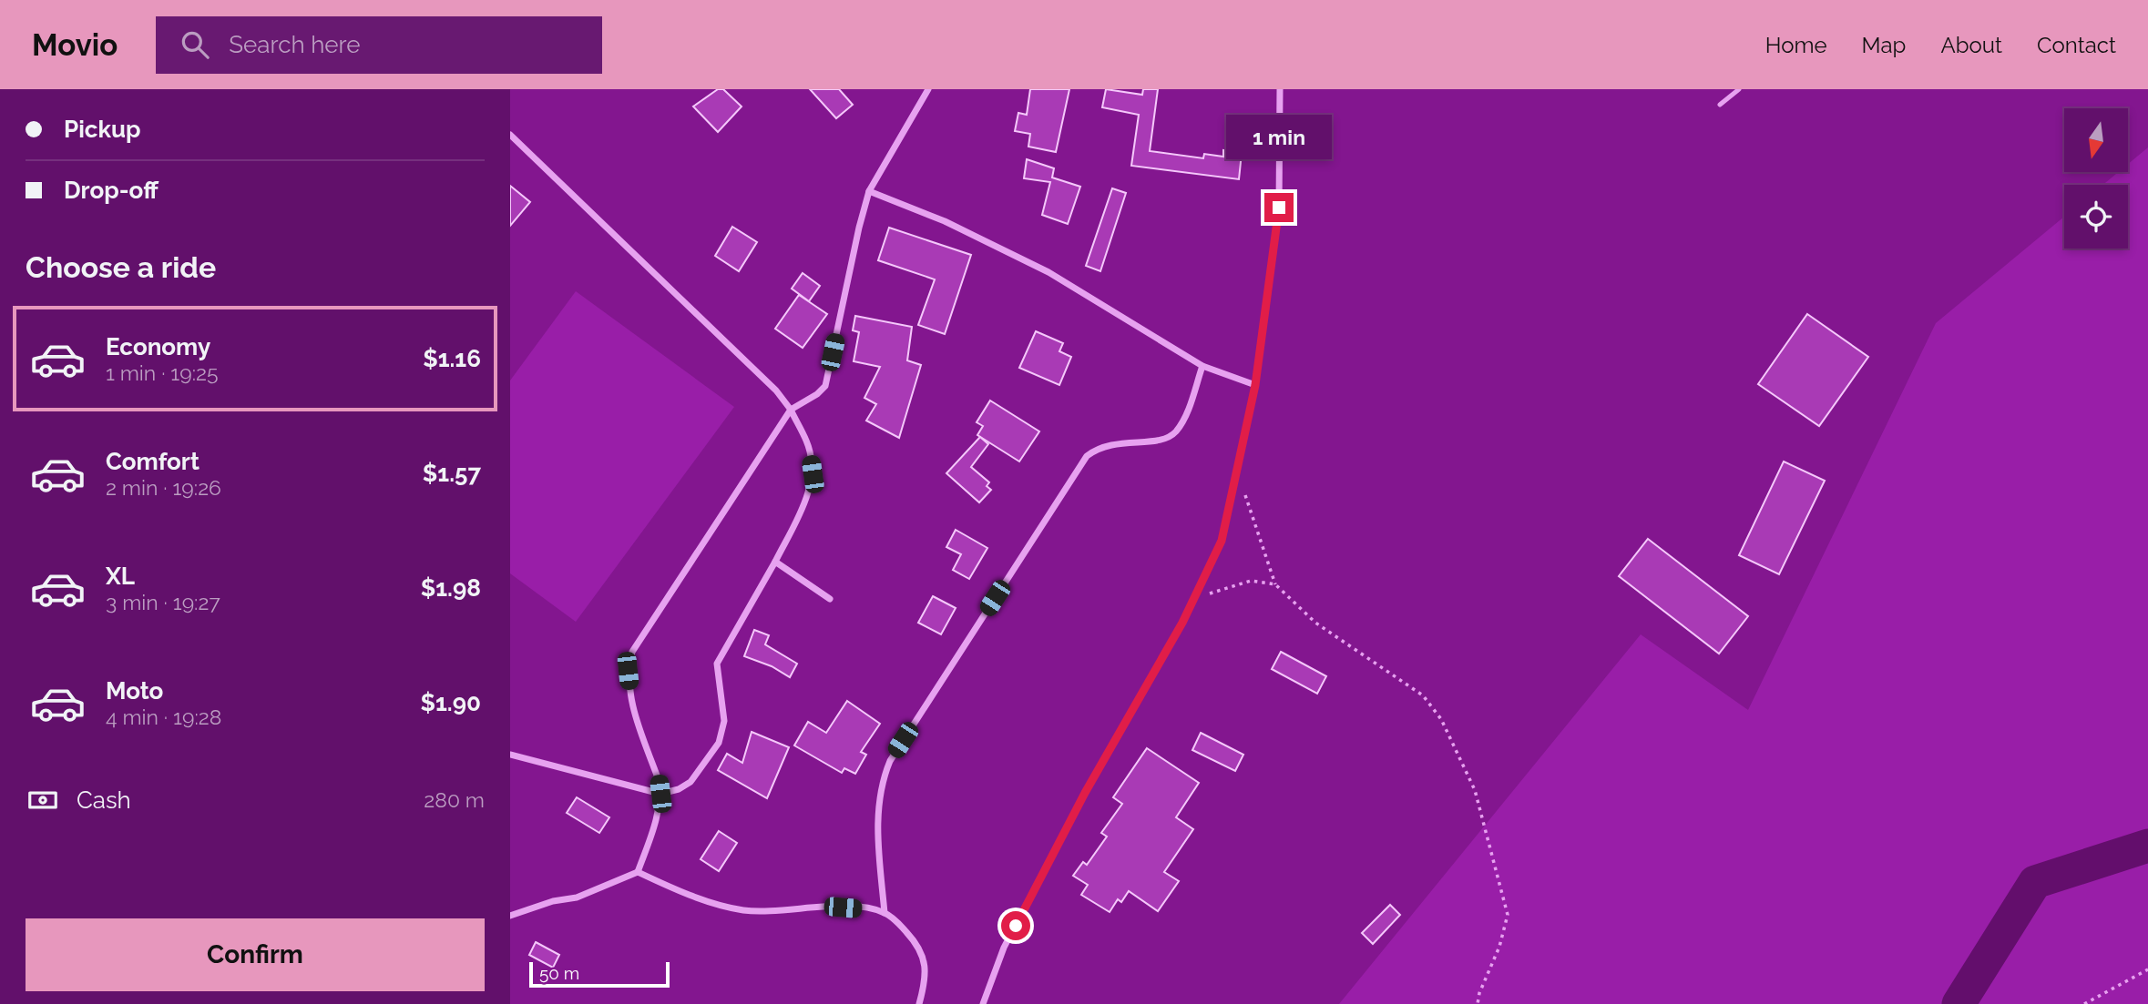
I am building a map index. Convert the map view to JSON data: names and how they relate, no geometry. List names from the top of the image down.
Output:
{
  "scale_bar": "50 m",
  "north": "bottom",
  "page": {
    "header": "Movio",
    "search": "Search here",
    "nav": [
      "Home",
      "Map",
      "About",
      "Contact"
    ],
    "banner": ["Pickup", "Drop-off"],
    "bubble": "1 min",
    "heading": "Choose a ride",
    "list": [
      {
        "name": "Economy",
        "note": "1 min · 19:25",
        "value": "$1.16"
      },
      {
        "name": "Comfort",
        "note": "2 min · 19:26",
        "value": "$1.57"
      },
      {
        "name": "XL",
        "note": "3 min · 19:27",
        "value": "$1.98"
      },
      {
        "name": "Moto",
        "note": "4 min · 19:28",
        "value": "$1.90"
      }
    ],
    "pay": ["Cash", "280 m"],
    "buttons": "Confirm",
    "scale": "50 m"
  }
}
